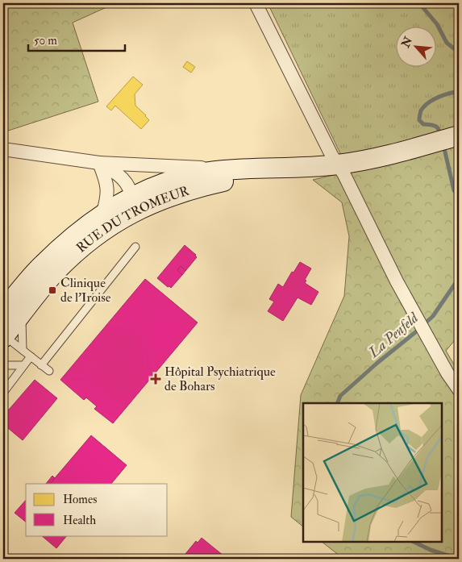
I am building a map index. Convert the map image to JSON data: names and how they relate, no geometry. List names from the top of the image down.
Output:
{
  "streets": {
    "main road": ["RUE DU TROMEUR"]
  },
  "water": ["La Penfeld"],
  "places": {
    "transit": ["Clinique de l'Iroise"],
    "health": ["Hôpital Psychiatrique de Bohars"]
  },
  "legend": ["Homes", "Health"],
  "scale_bar": "50 m",
  "north": "top left"
}
